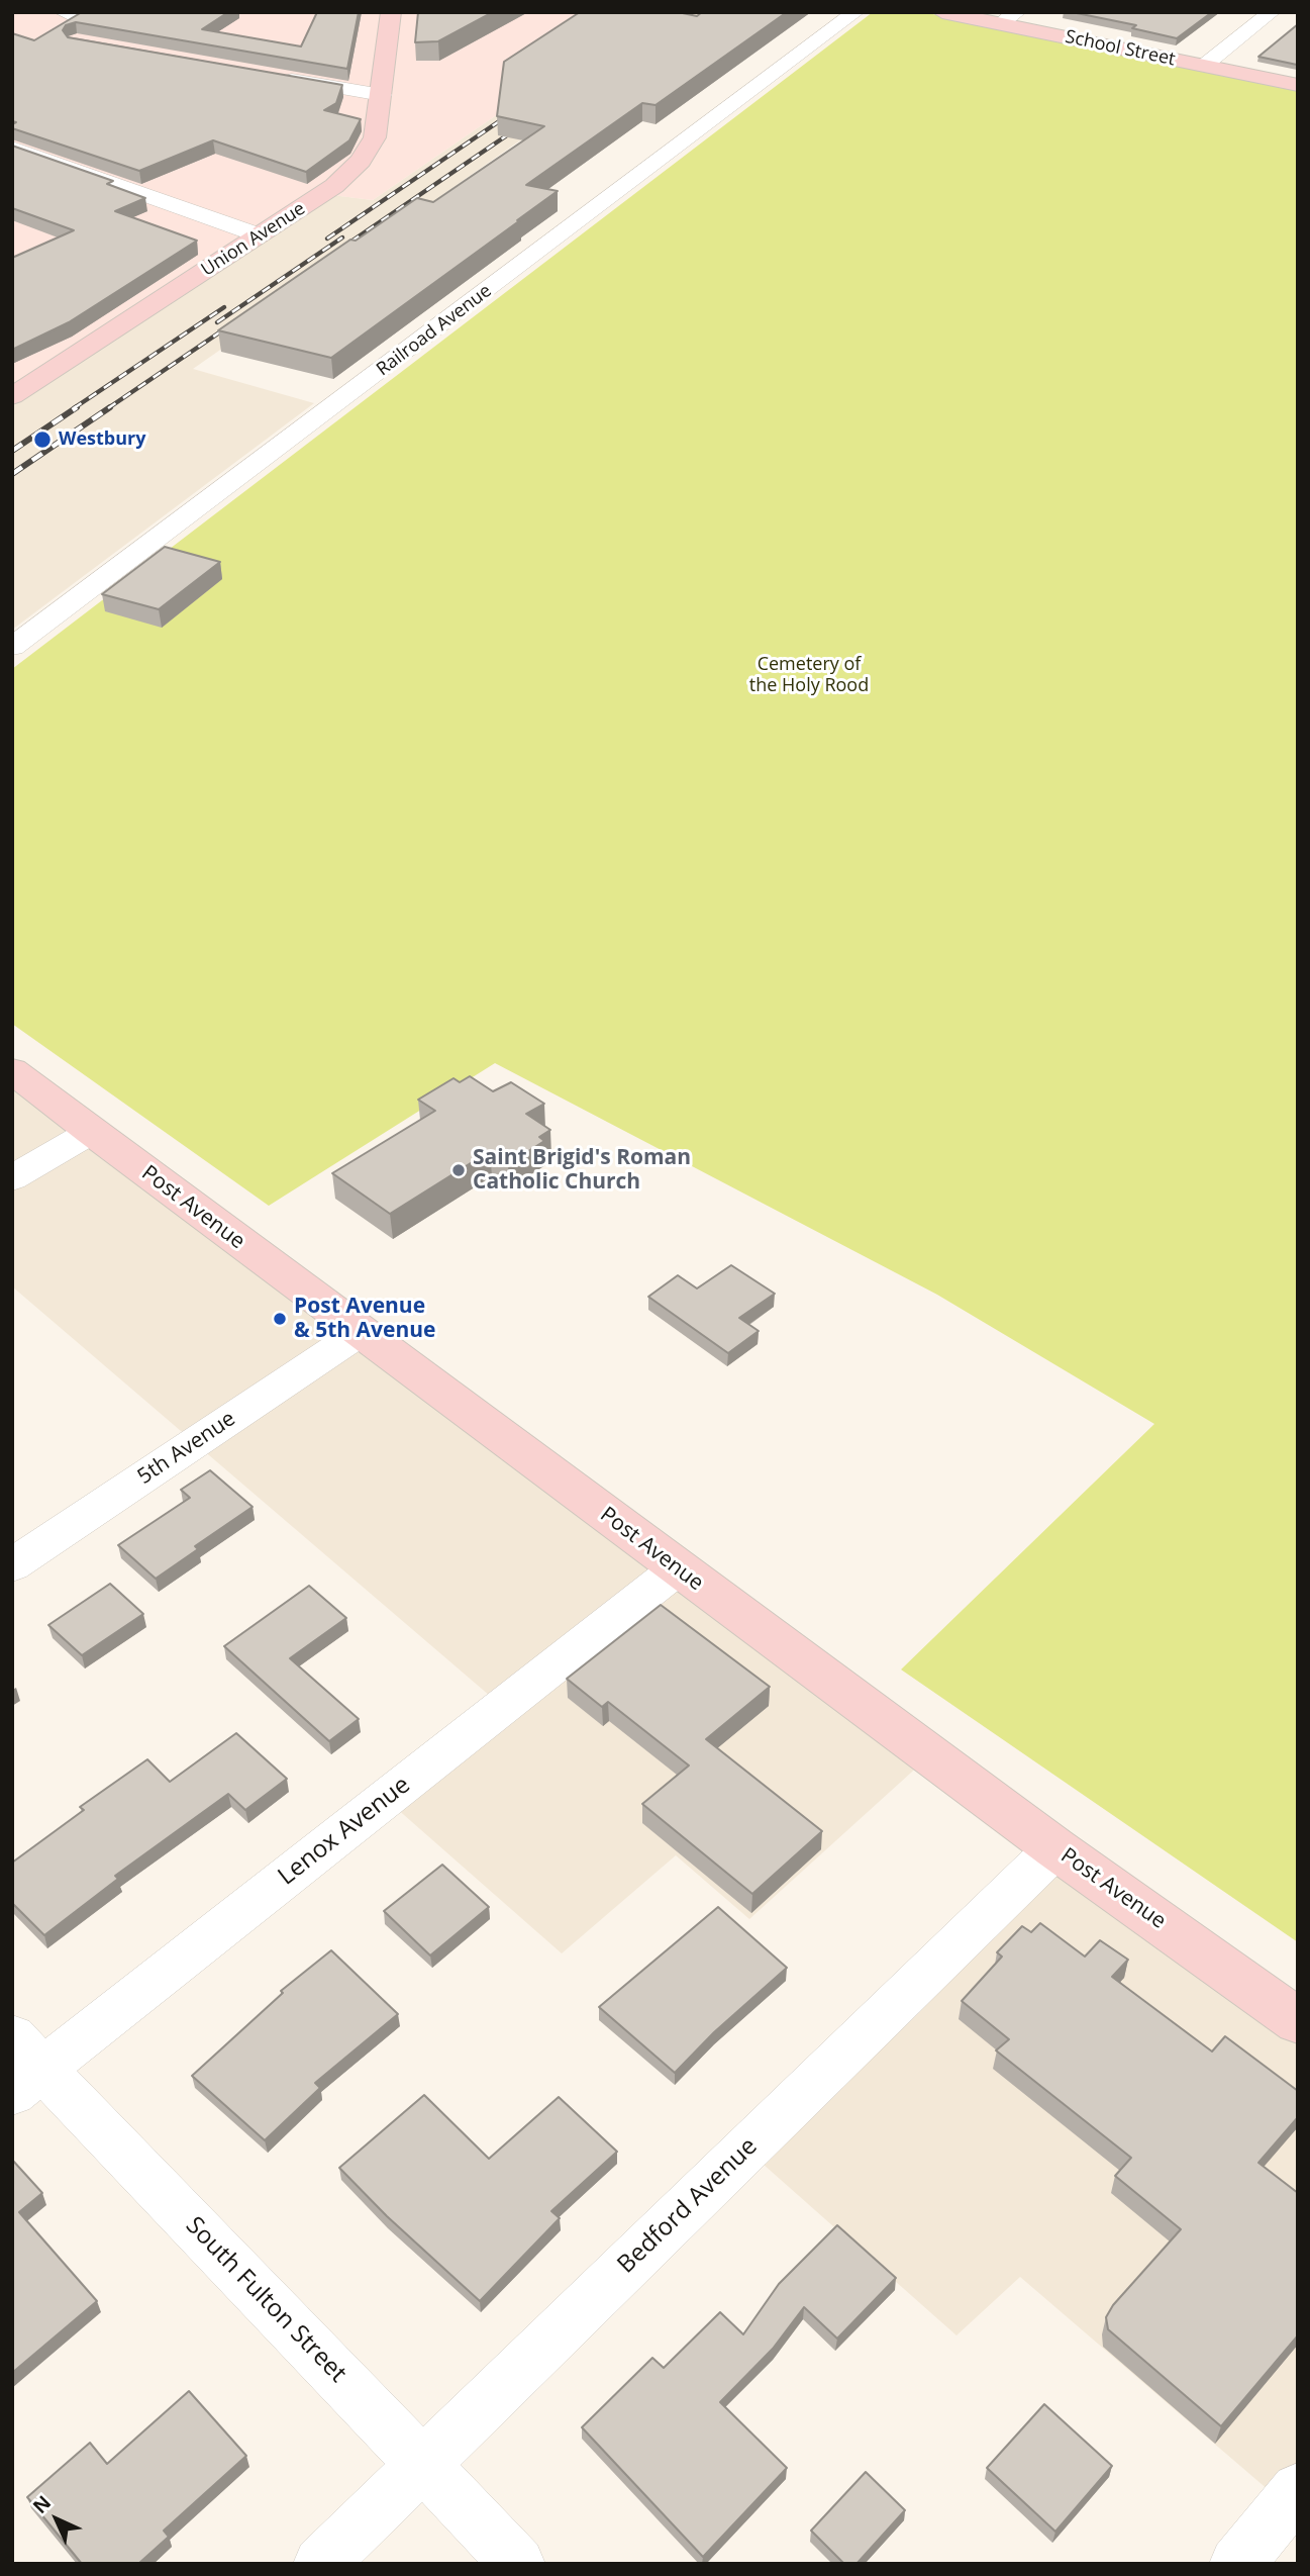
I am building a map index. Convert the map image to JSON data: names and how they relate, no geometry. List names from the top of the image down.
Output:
{
  "streets": {
    "main road": ["School Street", "Union Avenue", "Post Avenue"],
    "street": [
      "Railroad Avenue",
      "5th Avenue",
      "Lenox Avenue",
      "Bedford Avenue",
      "South Fulton Street"
    ]
  },
  "crossings": [
    ["Post Avenue", "5th Avenue"],
    ["Post Avenue", "Lenox Avenue"],
    ["Post Avenue", "Bedford Avenue"],
    ["Lenox Avenue", "South Fulton Street"],
    ["Bedford Avenue", "South Fulton Street"]
  ],
  "parks": ["Cemetery of the Holy Rood"],
  "places": ["Westbury", "Saint Brigid's Roman Catholic Church", "Post Avenue & 5th Avenue"],
  "north": "top left"
}
